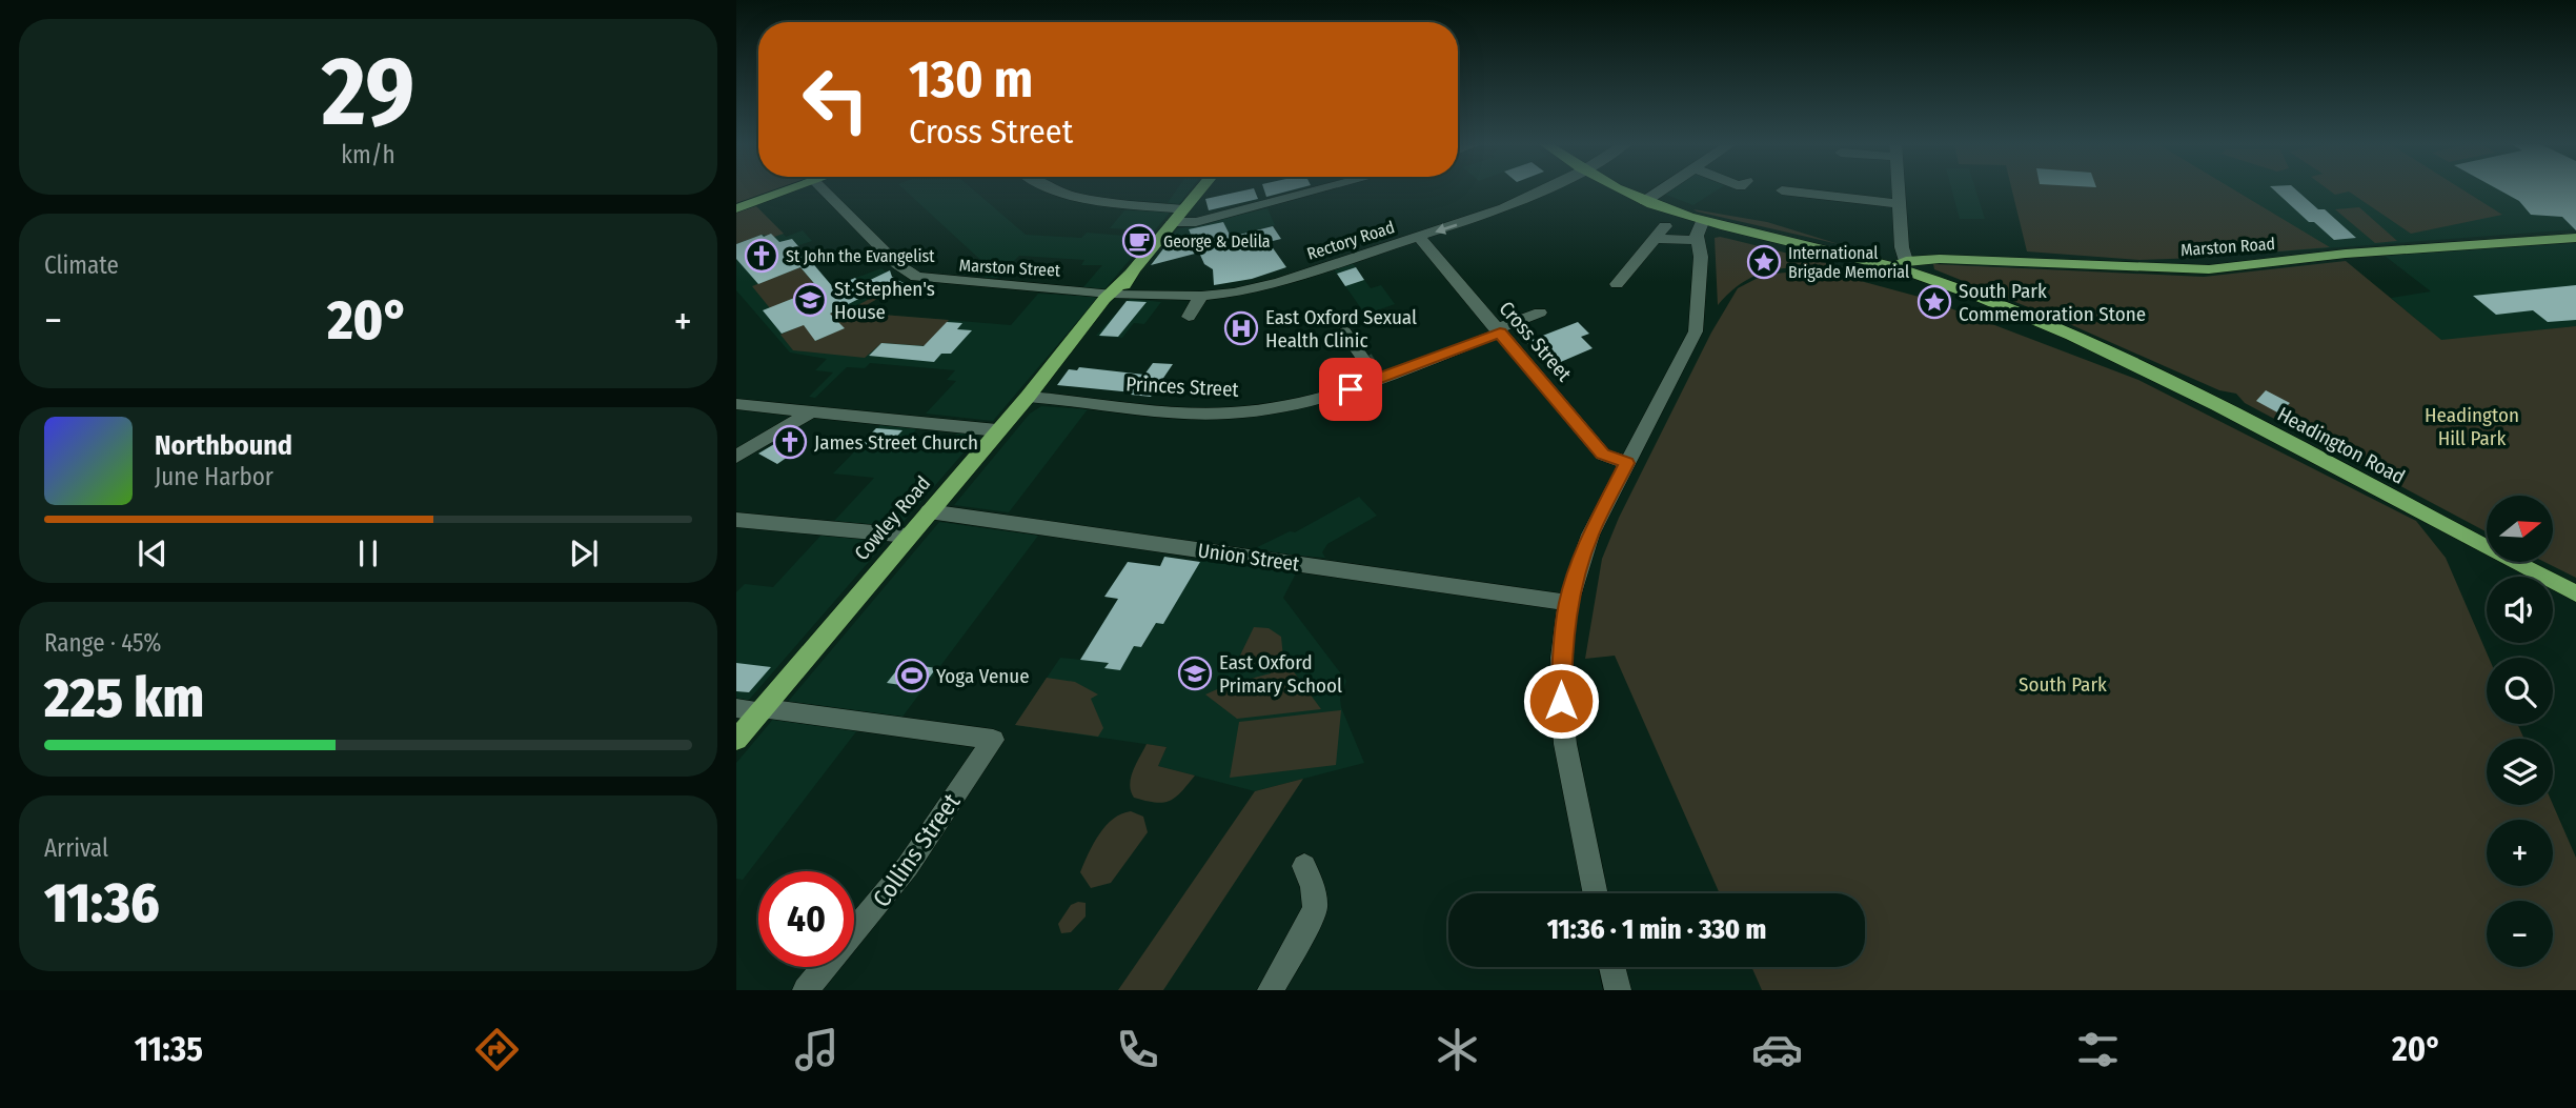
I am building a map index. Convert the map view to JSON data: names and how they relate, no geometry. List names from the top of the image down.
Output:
{
  "streets": {
    "main road": ["Marston Road", "Headington Road", "Cowley Road"],
    "street": [
      "Rectory Road",
      "Marston Street",
      "Cross Street",
      "Princes Street",
      "Union Street",
      "Collins Street"
    ]
  },
  "crossings": [
    ["Rectory Road", "Marston Street"],
    ["Rectory Road", "Cross Street"],
    ["Rectory Road", "Cowley Road"],
    ["Marston Road", "Headington Road"],
    ["Marston Street", "Cowley Road"],
    ["Cross Street", "Princes Street"],
    ["Princes Street", "Cowley Road"],
    ["Cowley Road", "Union Street"],
    ["Cowley Road", "Collins Street"]
  ],
  "parks": ["Headington Hill Park", "South Park"],
  "places": {
    "cafe": ["George & Delila"],
    "church": ["St John the Evangelist", "James Street Church"],
    "place": ["International Brigade Memorial", "South Park Commemoration Stone"],
    "school or university": ["St Stephen's House", "East Oxford Primary School"],
    "hospital": ["East Oxford Sexual Health Clinic"],
    "sports": ["Yoga Venue"]
  },
  "north": "right",
  "page": {
    "tile": [
      ["29", "km/h"],
      "Climate",
      ["Range · 45%", "225 km"],
      ["Arrival", "11:36"]
    ],
    "turn": ["130 m", "Cross Street"],
    "heat": ["−", "20°", "+"],
    "song": ["Northbound", "June Harbor"],
    "map_buttons": ["+", "−"],
    "limit": "40",
    "trip": "11:36 · 1 min · 330 m",
    "tabs": ["11:35", "20°"]
  }
}
